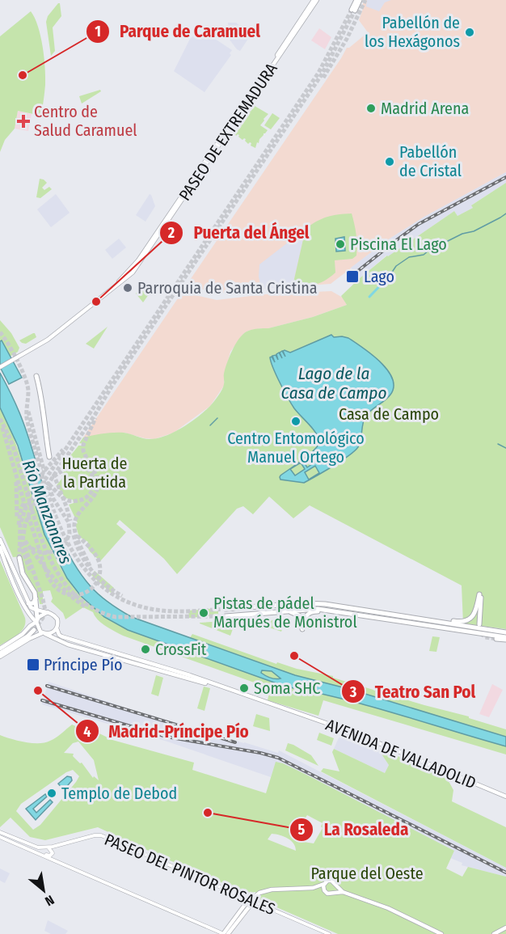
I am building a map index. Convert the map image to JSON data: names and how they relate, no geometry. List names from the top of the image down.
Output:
{
  "streets": {
    "main road": ["PASEO DE EXTREMADURA", "AVENIDA DE VALLADOLID", "PASEO DEL PINTOR ROSALES"]
  },
  "water": ["Lago de la Casa de Campo", "Río Manzanares"],
  "parks": ["Casa de Campo", "Huerta de la Partida", "Parque del Oeste"],
  "places": {
    "other": [
      "Pabellón de los Hexágonos",
      "Parque de Caramuel",
      "Madrid Arena",
      "Pabellón de Cristal",
      "Piscina El Lago",
      "Parroquia de Santa Cristina",
      "Puerta del Ángel",
      "Centro Entomológico Manuel Ortego",
      "Pistas de pádel Marqués de Monistrol",
      "CrossFit",
      "Teatro San Pol",
      "Soma SHC",
      "Madrid-Príncipe Pío",
      "Templo de Debod",
      "La Rosaleda"
    ],
    "health": ["Centro de Salud Caramuel"],
    "transit": ["Lago", "Príncipe Pío"]
  },
  "north": "bottom right"
}
